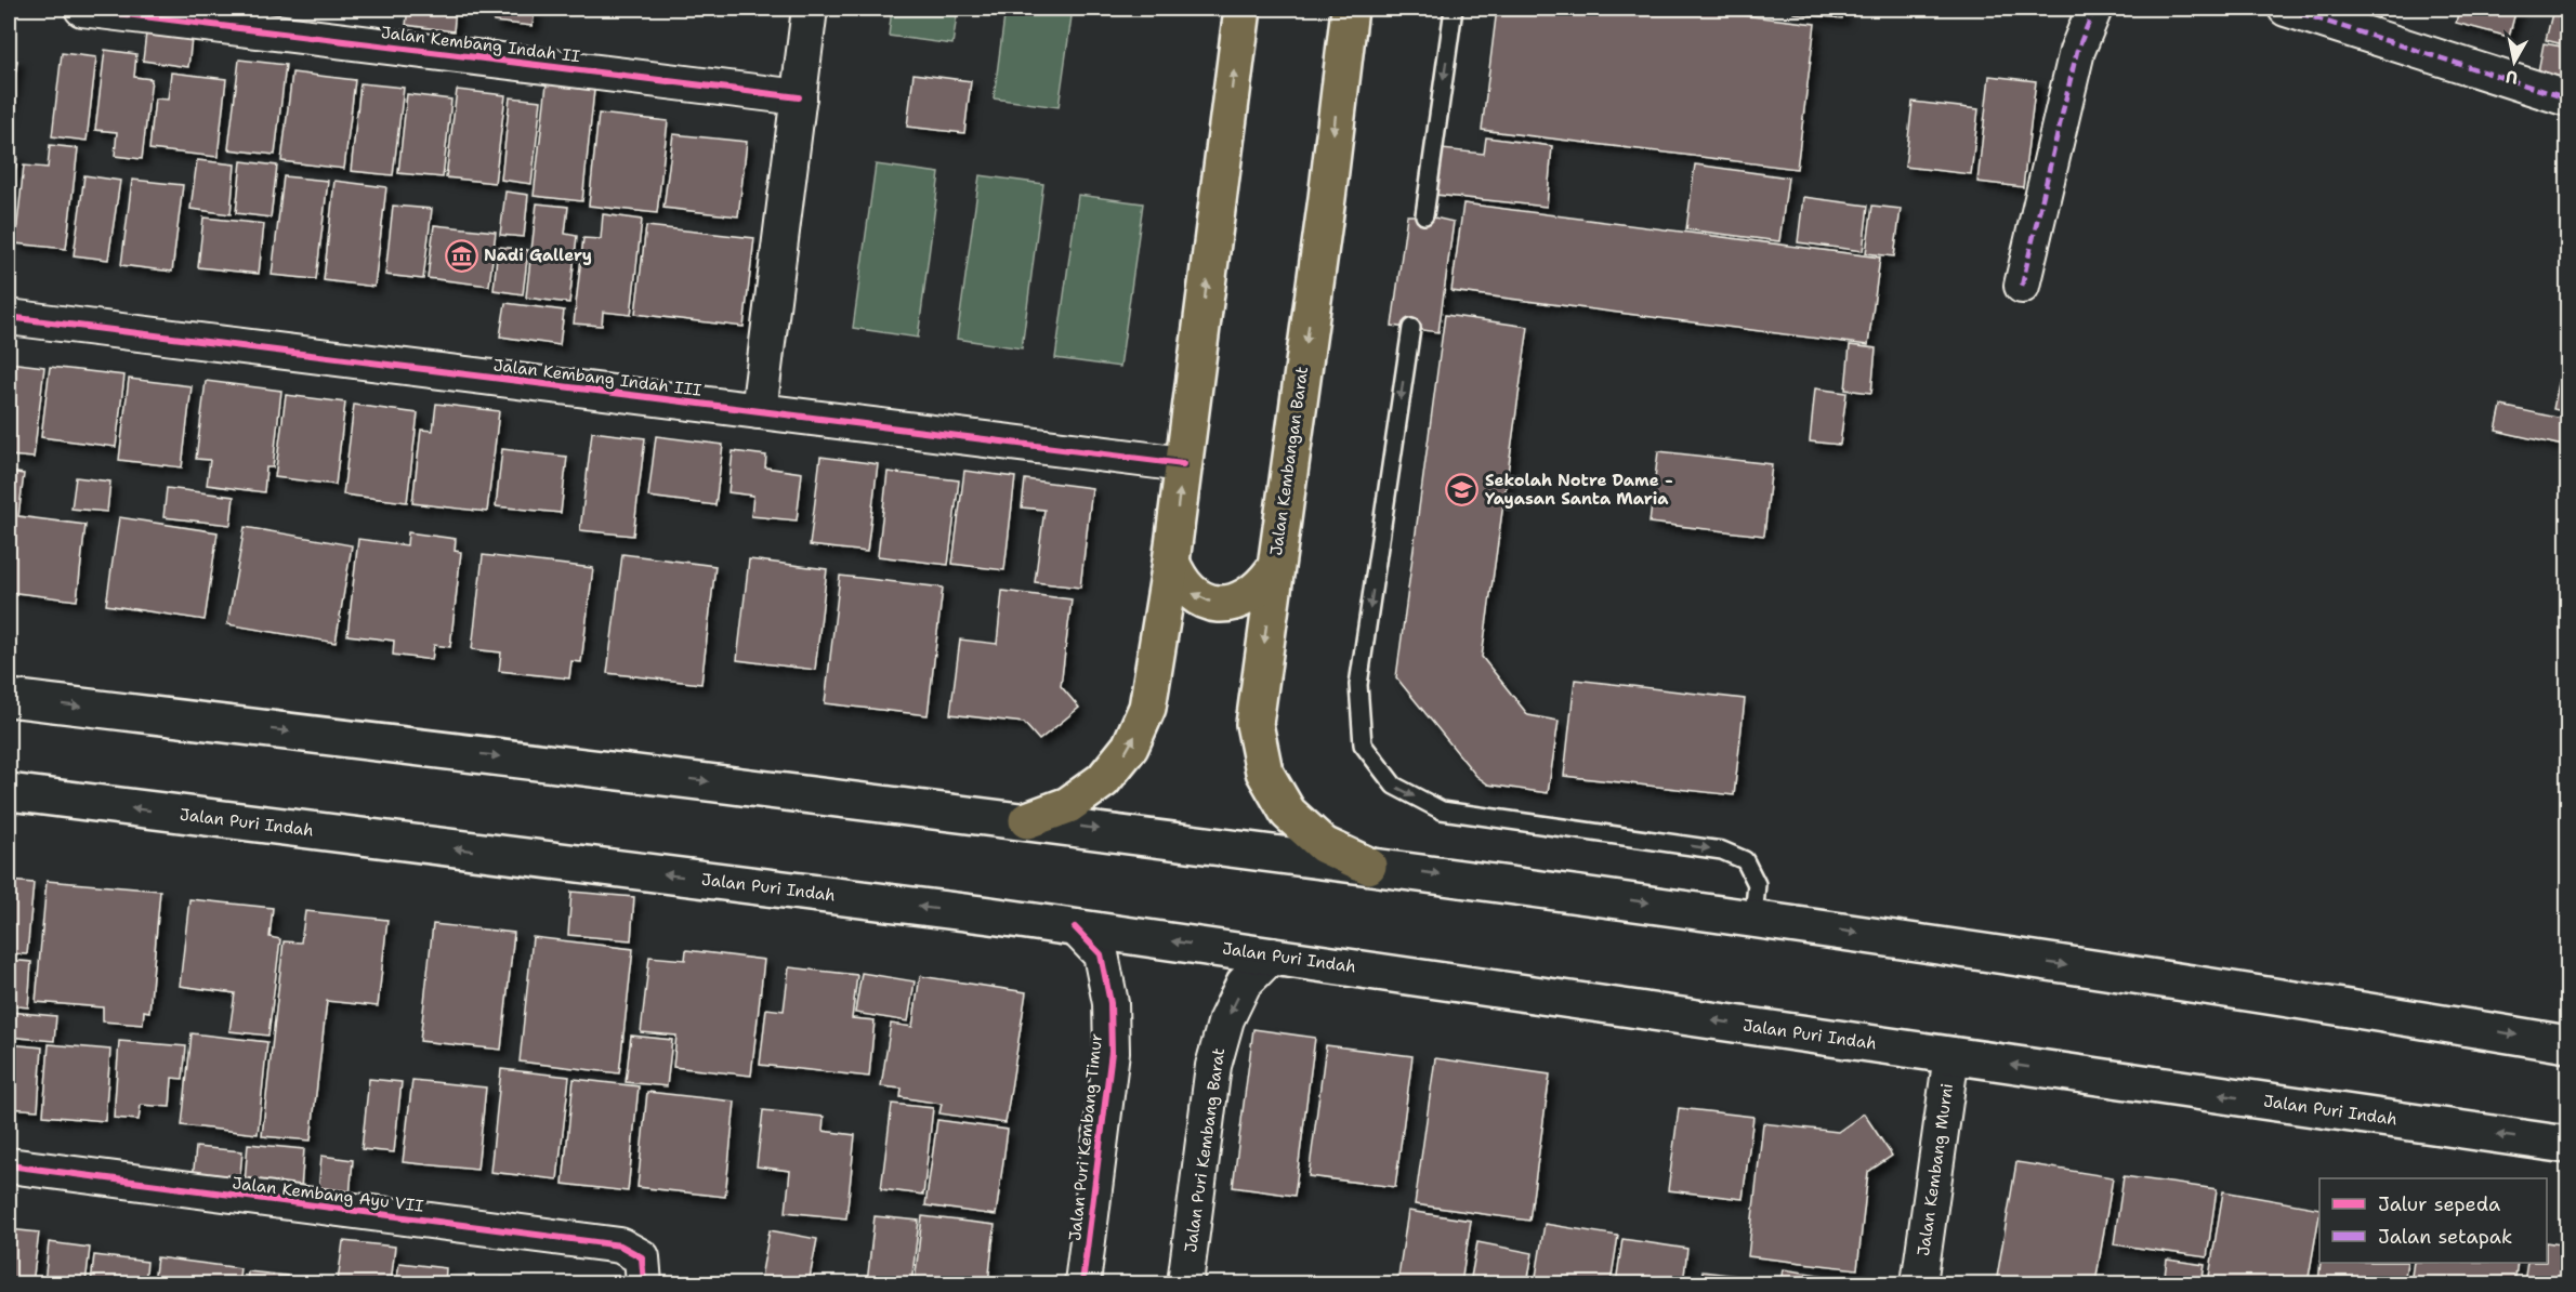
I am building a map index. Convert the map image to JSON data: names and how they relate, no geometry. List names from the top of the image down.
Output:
{
  "streets": {
    "main road": ["Jalan Kembangan Barat", "Jalan Puri Indah"],
    "street": [
      "Jalan Kembang Indah II",
      "Jalan Kembang Indah III",
      "Jalan Puri Kembang Timur",
      "Jalan Puri Kembang Barat",
      "Jalan Kembang Murni",
      "Jalan Kembang Ayu VII"
    ]
  },
  "crossings": [
    ["Jalan Puri Indah", "Jalan Puri Kembang Timur"],
    ["Jalan Puri Indah", "Jalan Puri Kembang Barat"],
    ["Jalan Puri Indah", "Jalan Kembang Murni"]
  ],
  "one_way": ["Jalan Puri Kembang Barat"],
  "places": {
    "museum": ["Nadi Gallery"],
    "school or university": ["Sekolah Notre Dame - Yayasan Santa Maria"]
  },
  "legend": ["Jalur sepeda", "Jalan setapak"],
  "north": "bottom"
}
